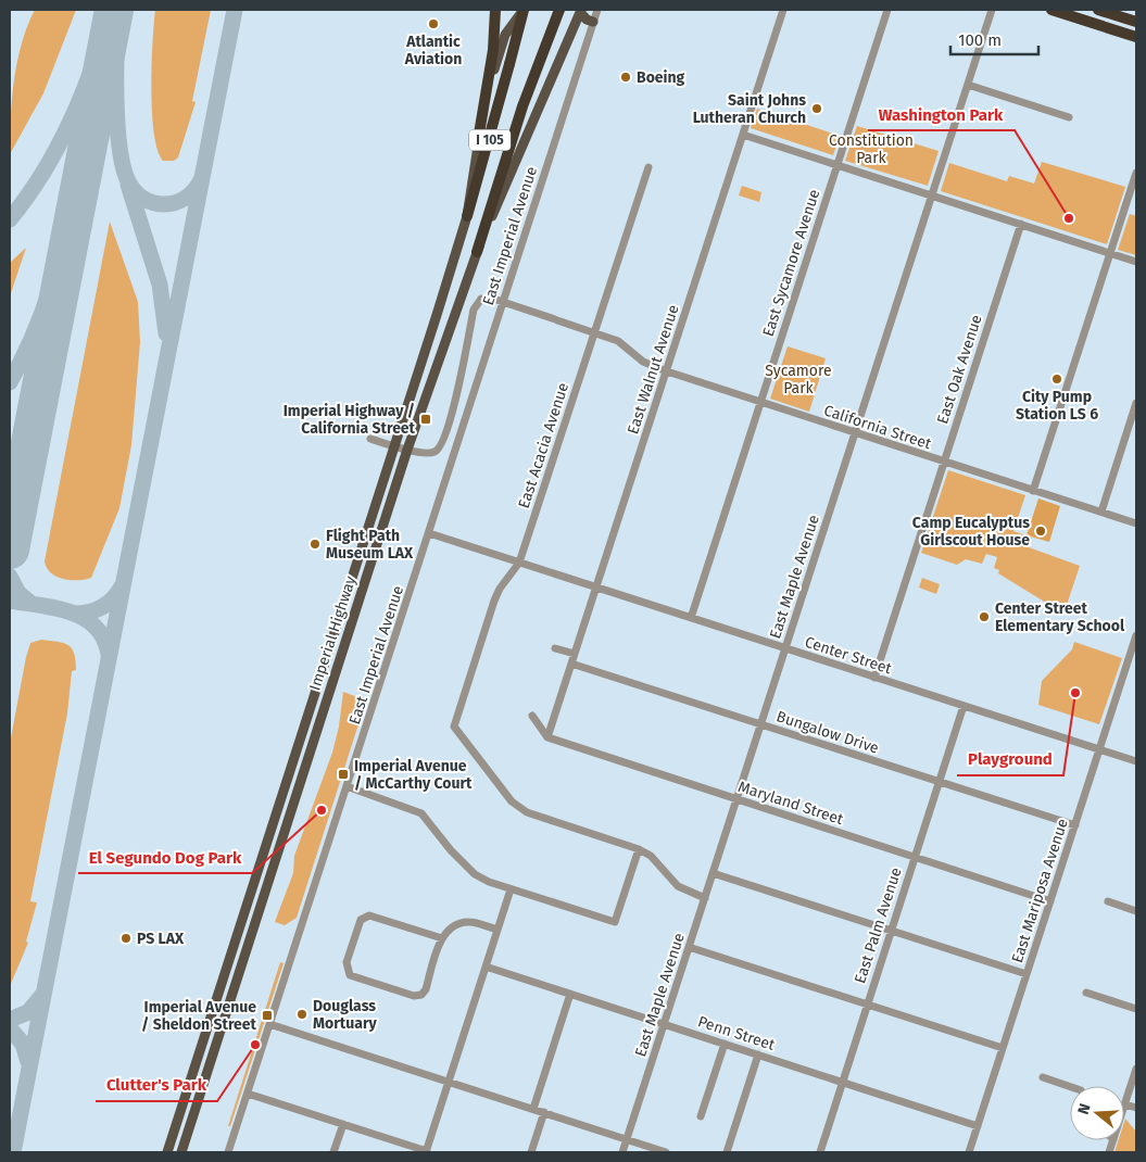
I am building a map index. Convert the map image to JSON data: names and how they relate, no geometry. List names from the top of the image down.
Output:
{
  "streets": {
    "highway": ["I 105"],
    "main road": ["Imperial Highway"],
    "street": [
      "East Imperial Avenue",
      "East Sycamore Avenue",
      "East Walnut Avenue",
      "East Oak Avenue",
      "California Street",
      "East Acacia Avenue",
      "East Maple Avenue",
      "Center Street",
      "Bungalow Drive",
      "Maryland Street",
      "East Mariposa Avenue",
      "East Palm Avenue",
      "Penn Street"
    ]
  },
  "crossings": [
    ["I 105", "Imperial Highway"],
    ["East Imperial Avenue", "California Street"],
    ["East Imperial Avenue", "Center Street"],
    ["East Sycamore Avenue", "California Street"],
    ["East Sycamore Avenue", "Center Street"],
    ["East Walnut Avenue", "California Street"],
    ["East Walnut Avenue", "Center Street"],
    ["East Walnut Avenue", "Bungalow Drive"],
    ["East Walnut Avenue", "Maryland Street"],
    ["East Oak Avenue", "California Street"],
    ["East Oak Avenue", "Center Street"],
    ["California Street", "East Acacia Avenue"],
    ["California Street", "East Maple Avenue"],
    ["California Street", "Imperial Highway"],
    ["East Acacia Avenue", "Center Street"],
    ["East Maple Avenue", "Center Street"],
    ["East Maple Avenue", "Bungalow Drive"],
    ["East Maple Avenue", "Maryland Street"],
    ["East Maple Avenue", "Penn Street"],
    ["Center Street", "East Mariposa Avenue"],
    ["Center Street", "East Palm Avenue"],
    ["Bungalow Drive", "East Mariposa Avenue"],
    ["Bungalow Drive", "East Palm Avenue"],
    ["Maryland Street", "East Mariposa Avenue"],
    ["Maryland Street", "East Palm Avenue"],
    ["East Mariposa Avenue", "Penn Street"],
    ["East Palm Avenue", "Penn Street"]
  ],
  "parks": ["Constitution Park", "Sycamore Park"],
  "places": {
    "other": [
      "Atlantic Aviation",
      "Boeing",
      "Saint Johns Lutheran Church",
      "Washington Park",
      "City Pump Station LS 6",
      "Camp Eucalyptus Girlscout House",
      "Flight Path Museum LAX",
      "Center Street Elementary School",
      "Playground",
      "El Segundo Dog Park",
      "PS LAX",
      "Douglass Mortuary",
      "Clutter's Park"
    ],
    "transit": ["Imperial Highway / California Street", "Imperial Avenue / McCarthy Court", "Imperial Avenue / Sheldon Street"]
  },
  "scale_bar": "100 m",
  "north": "left"
}
